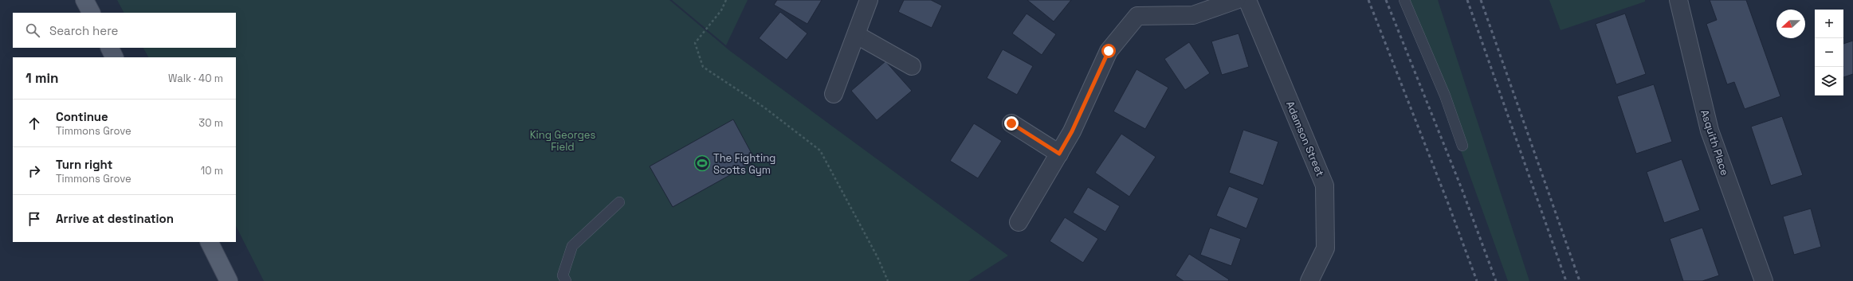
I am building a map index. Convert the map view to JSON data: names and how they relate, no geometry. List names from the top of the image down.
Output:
{
  "streets": {
    "street": ["Adamson Street", "Asquith Place"]
  },
  "parks": ["King Georges Field"],
  "places": {
    "sports": ["The Fighting Scotts Gym"]
  },
  "north": "left",
  "page": {
    "map_buttons": ["+", "−"],
    "search": "Search here",
    "heading": ["1 min", "Walk · 40 m"],
    "list": [
      ["Continue", "Timmons Grove", "30 m"],
      ["Turn right", "Timmons Grove", "10 m"],
      "Arrive at destination"
    ]
  }
}
